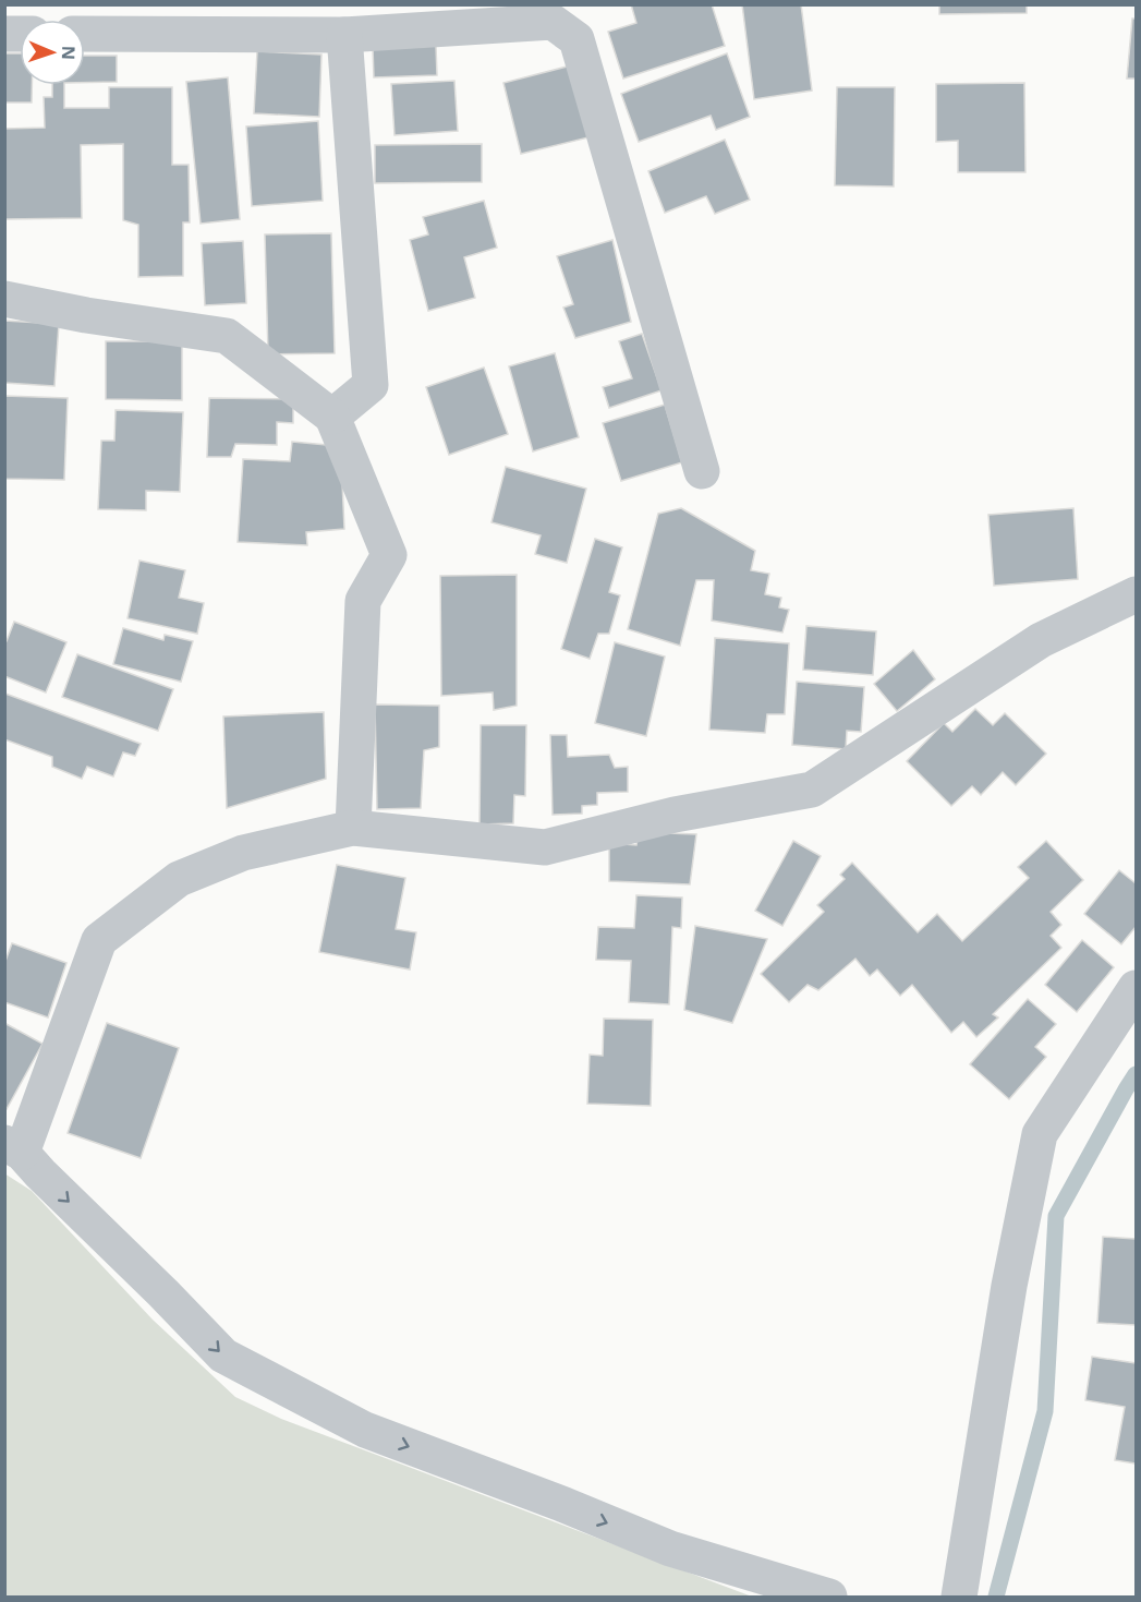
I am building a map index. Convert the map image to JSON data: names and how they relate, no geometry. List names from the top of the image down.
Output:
{
  "north": "right"
}
